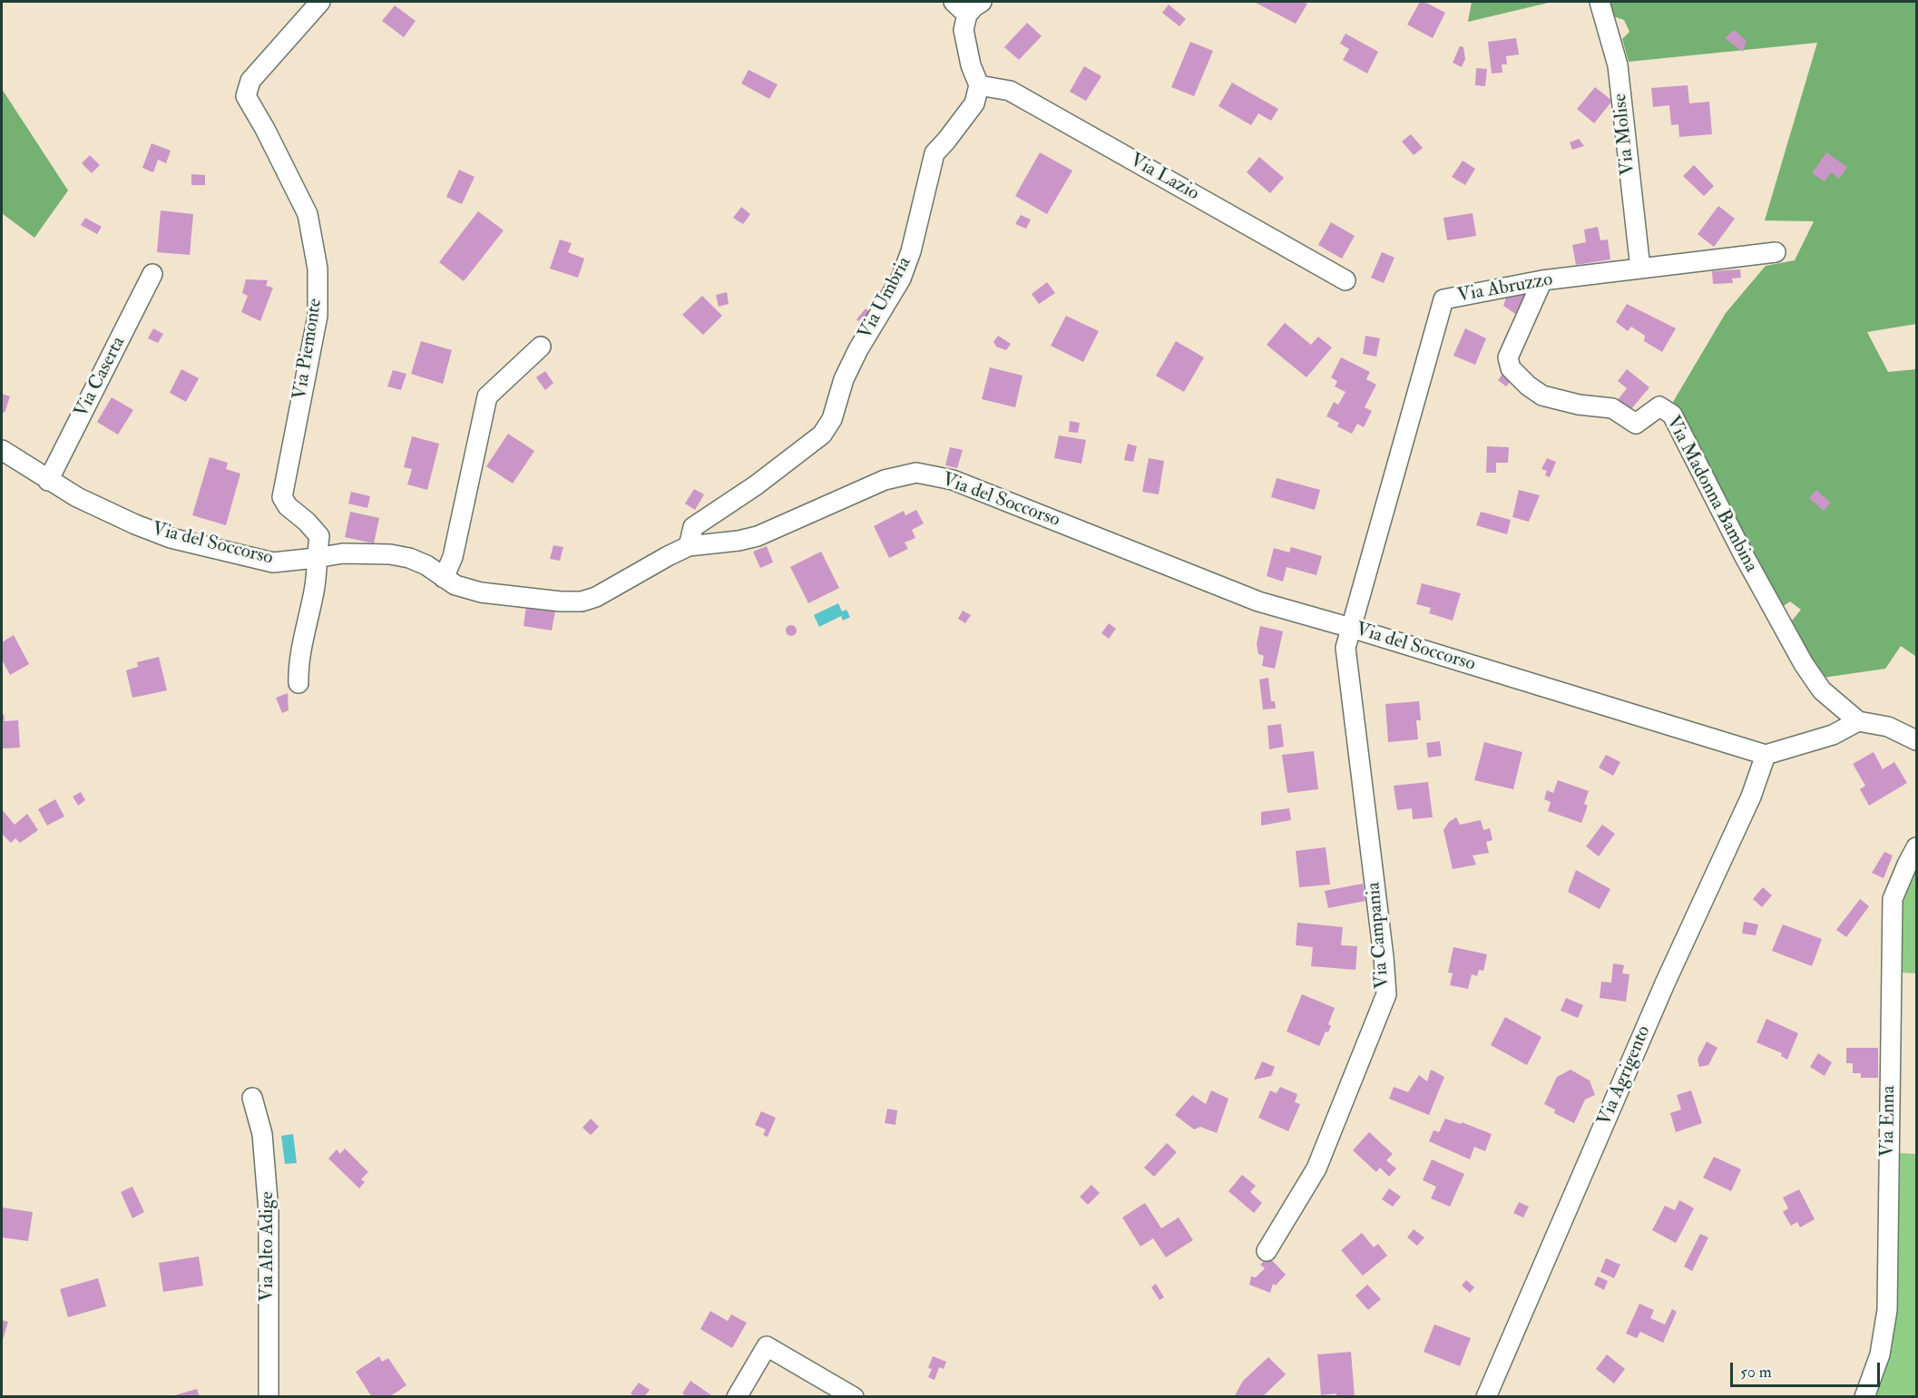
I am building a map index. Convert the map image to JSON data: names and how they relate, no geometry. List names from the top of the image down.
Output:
{
  "streets": {
    "street": [
      "Via Molise",
      "Via Lazio",
      "Via Abruzzo",
      "Via Umbria",
      "Via Piemonte",
      "Via Caserta",
      "Via Madonna Bambina",
      "Via del Soccorso",
      "Via Campania",
      "Via Agrigento",
      "Via Enna",
      "Via Alto Adige"
    ]
  },
  "crossings": [
    ["Via Molise", "Via Abruzzo"],
    ["Via Lazio", "Via Umbria"],
    ["Via Abruzzo", "Via Madonna Bambina"],
    ["Via Abruzzo", "Via del Soccorso"],
    ["Via Abruzzo", "Via Campania"],
    ["Via Umbria", "Via del Soccorso"],
    ["Via Piemonte", "Via del Soccorso"],
    ["Via Caserta", "Via del Soccorso"],
    ["Via del Soccorso", "Via Campania"],
    ["Via del Soccorso", "Via Agrigento"]
  ],
  "scale_bar": "50 m"
}
